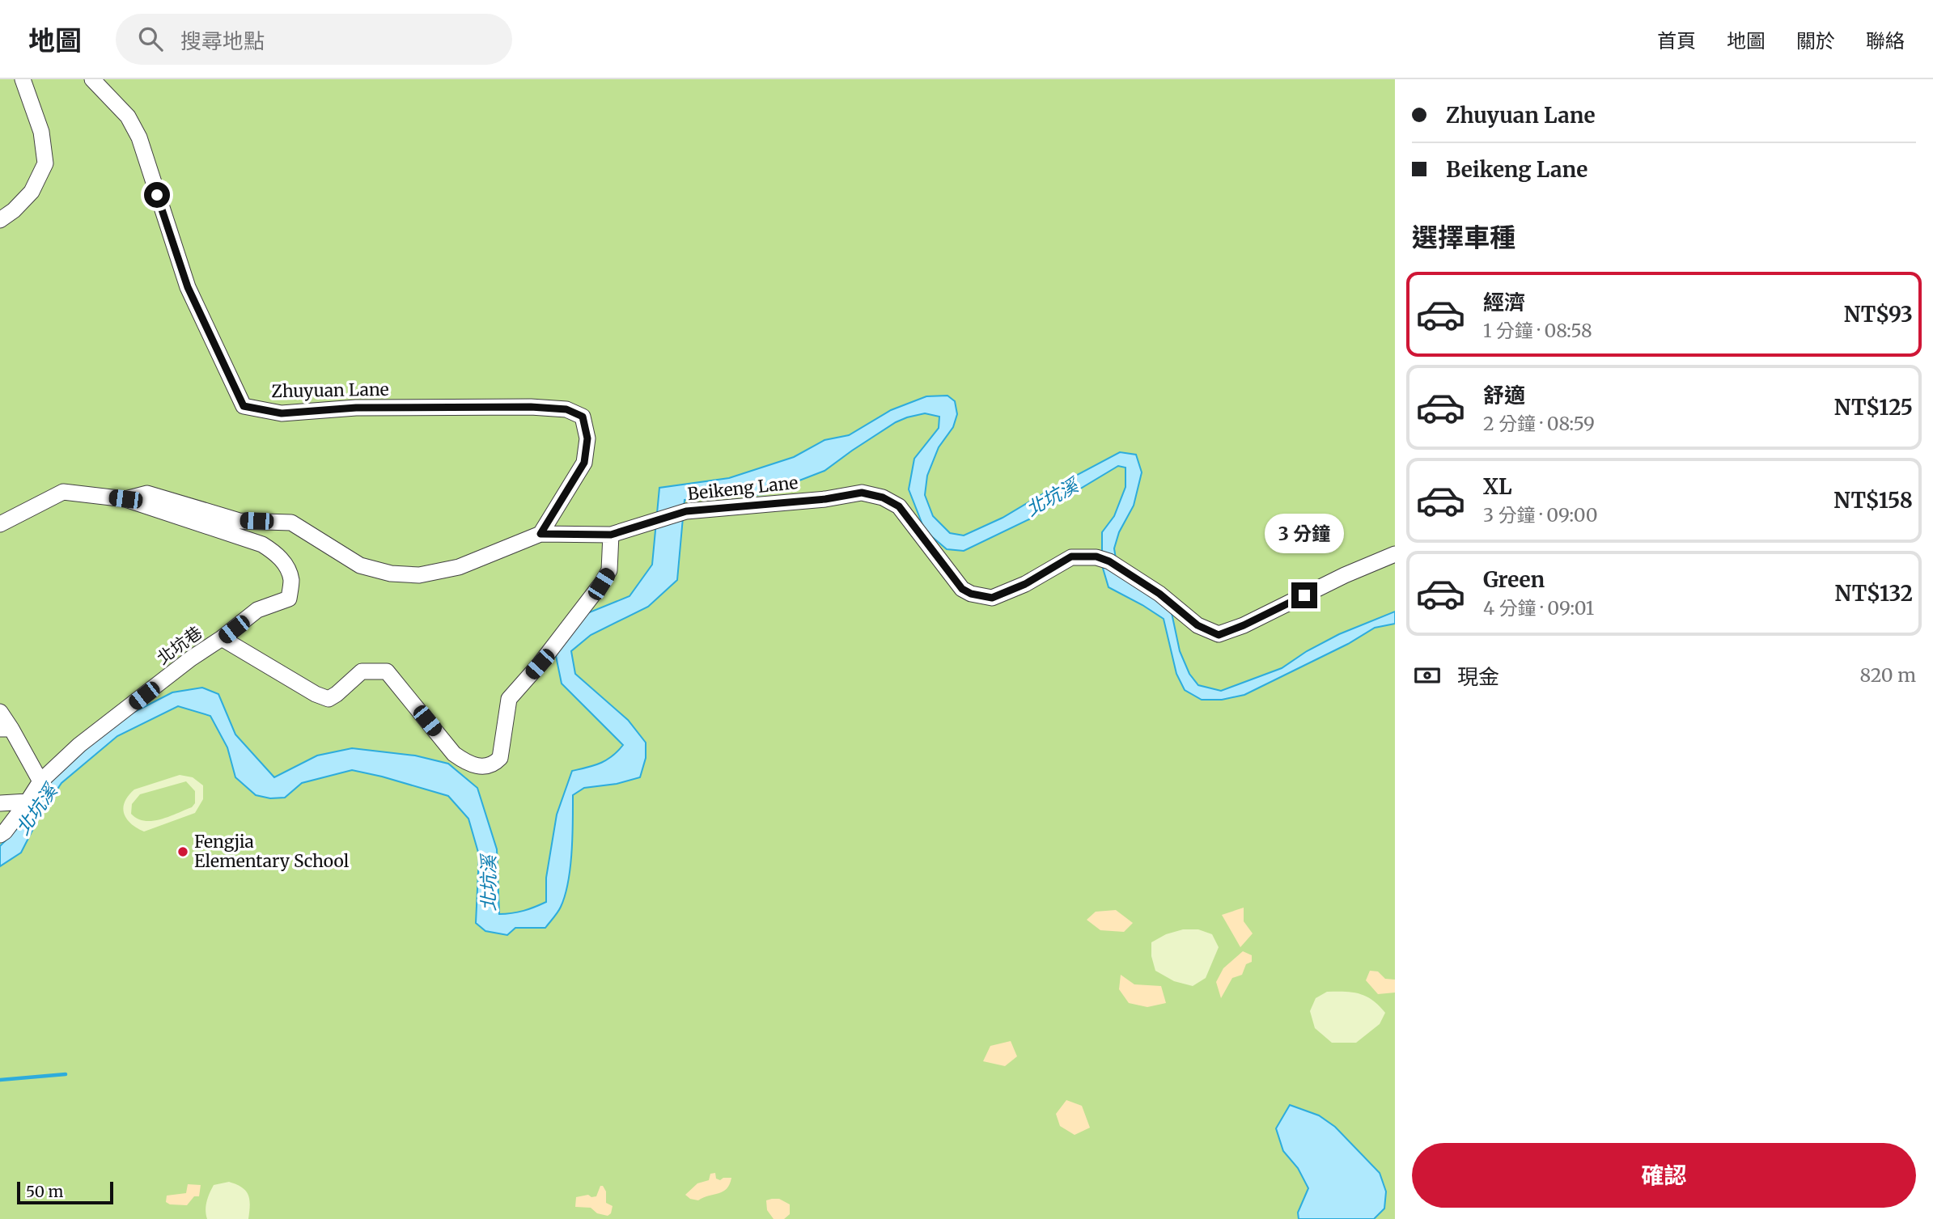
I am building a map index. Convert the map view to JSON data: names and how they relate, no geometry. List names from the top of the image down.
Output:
{
  "streets": {
    "street": ["Zhuyuan Lane", "Beikeng Lane", "北坑巷"]
  },
  "crossings": [
    ["Zhuyuan Lane", "Beikeng Lane"],
    ["Beikeng Lane", "北坑巷"]
  ],
  "water": ["北坑溪"],
  "places": ["Fengjia Elementary School"],
  "scale_bar": "50 m",
  "page": {
    "header": "地圖",
    "search": "搜尋地點",
    "nav": [
      "首頁",
      "地圖",
      "關於",
      "聯絡"
    ],
    "banner": ["Zhuyuan Lane", "Beikeng Lane"],
    "heading": "選擇車種",
    "list": [
      {
        "name": "經濟",
        "note": "1 分鐘 · 08:58",
        "value": "NT$93"
      },
      {
        "name": "舒適",
        "note": "2 分鐘 · 08:59",
        "value": "NT$125"
      },
      {
        "name": "XL",
        "note": "3 分鐘 · 09:00",
        "value": "NT$158"
      },
      {
        "name": "Green",
        "note": "4 分鐘 · 09:01",
        "value": "NT$132"
      }
    ],
    "bubble": "3 分鐘",
    "pay": ["現金", "820 m"],
    "buttons": "確認",
    "scale": "50 m"
  }
}
